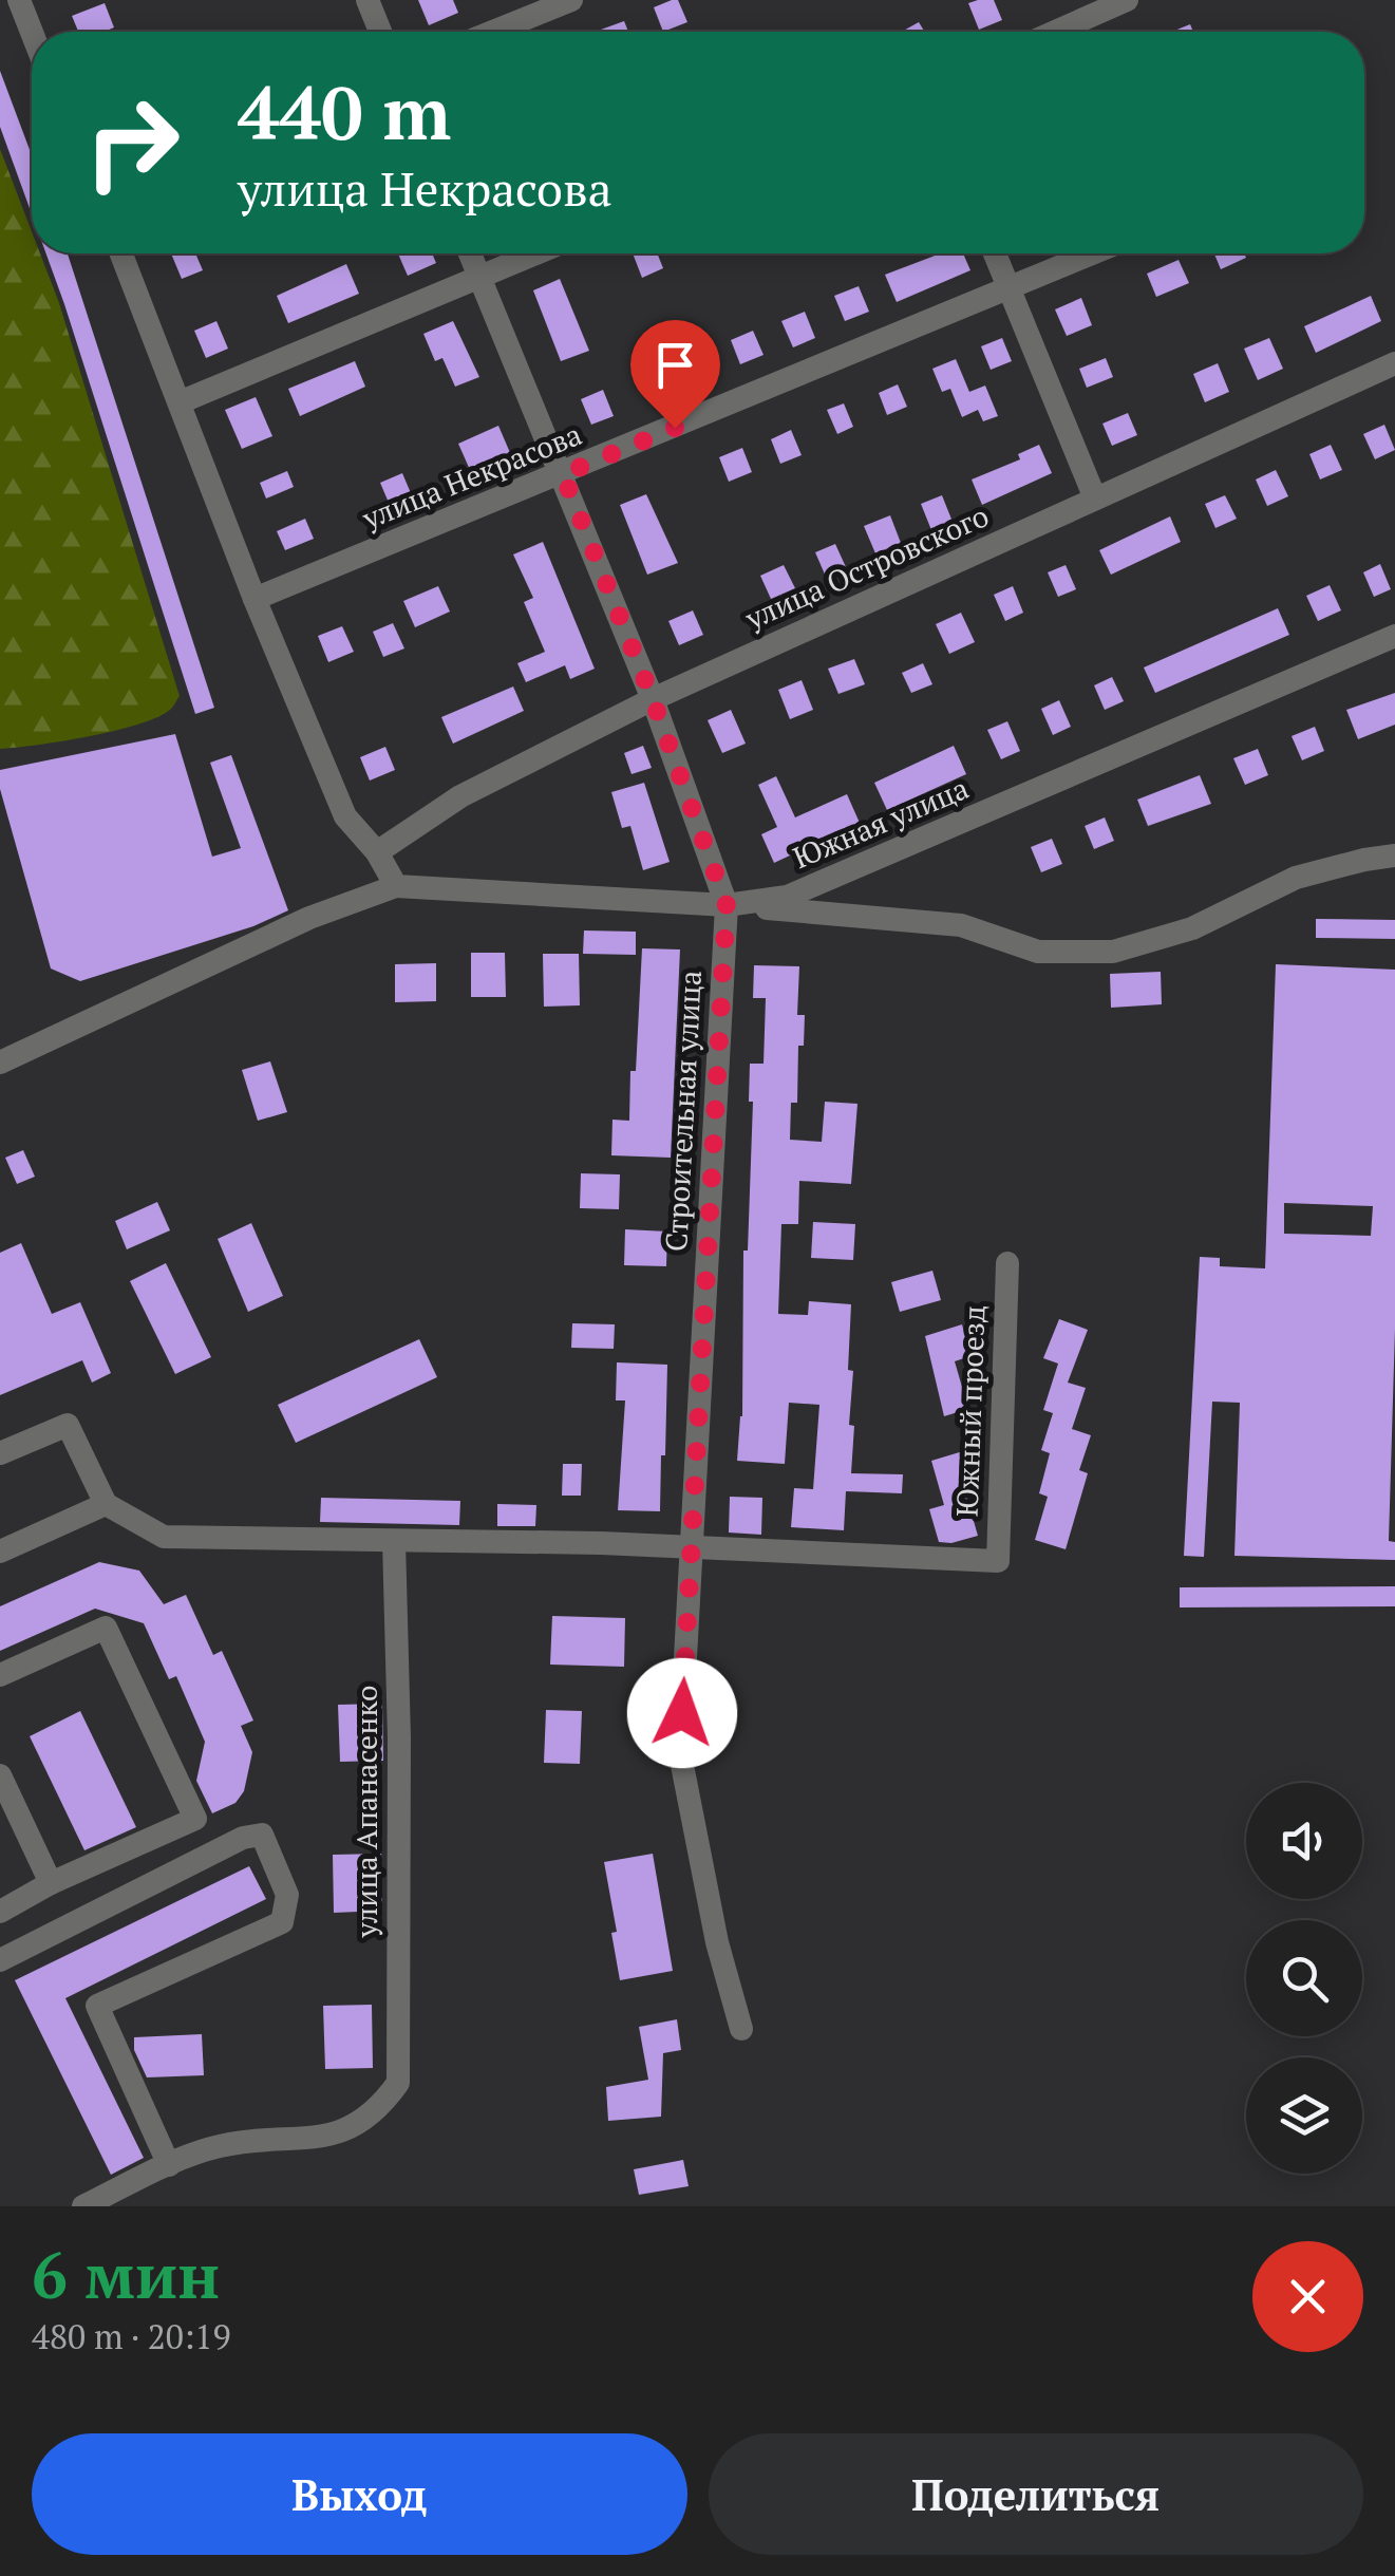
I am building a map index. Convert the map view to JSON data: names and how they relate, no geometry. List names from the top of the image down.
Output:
{
  "streets": {
    "street": [
      "улица Некрасова",
      "улица Островского",
      "Южная улица",
      "Строительная улица",
      "Южный проезд",
      "улица Апанасенко"
    ]
  },
  "crossings": [
    ["улица Некрасова", "Строительная улица"],
    ["улица Островского", "Строительная улица"],
    ["Южная улица", "Строительная улица"],
    ["Строительная улица", "Южный проезд"]
  ],
  "page": {
    "turn": ["440 m", "улица Некрасова"],
    "heading": ["6 мин", "480 m · 20:19"],
    "buttons": ["Выход", "Поделиться"]
  }
}
